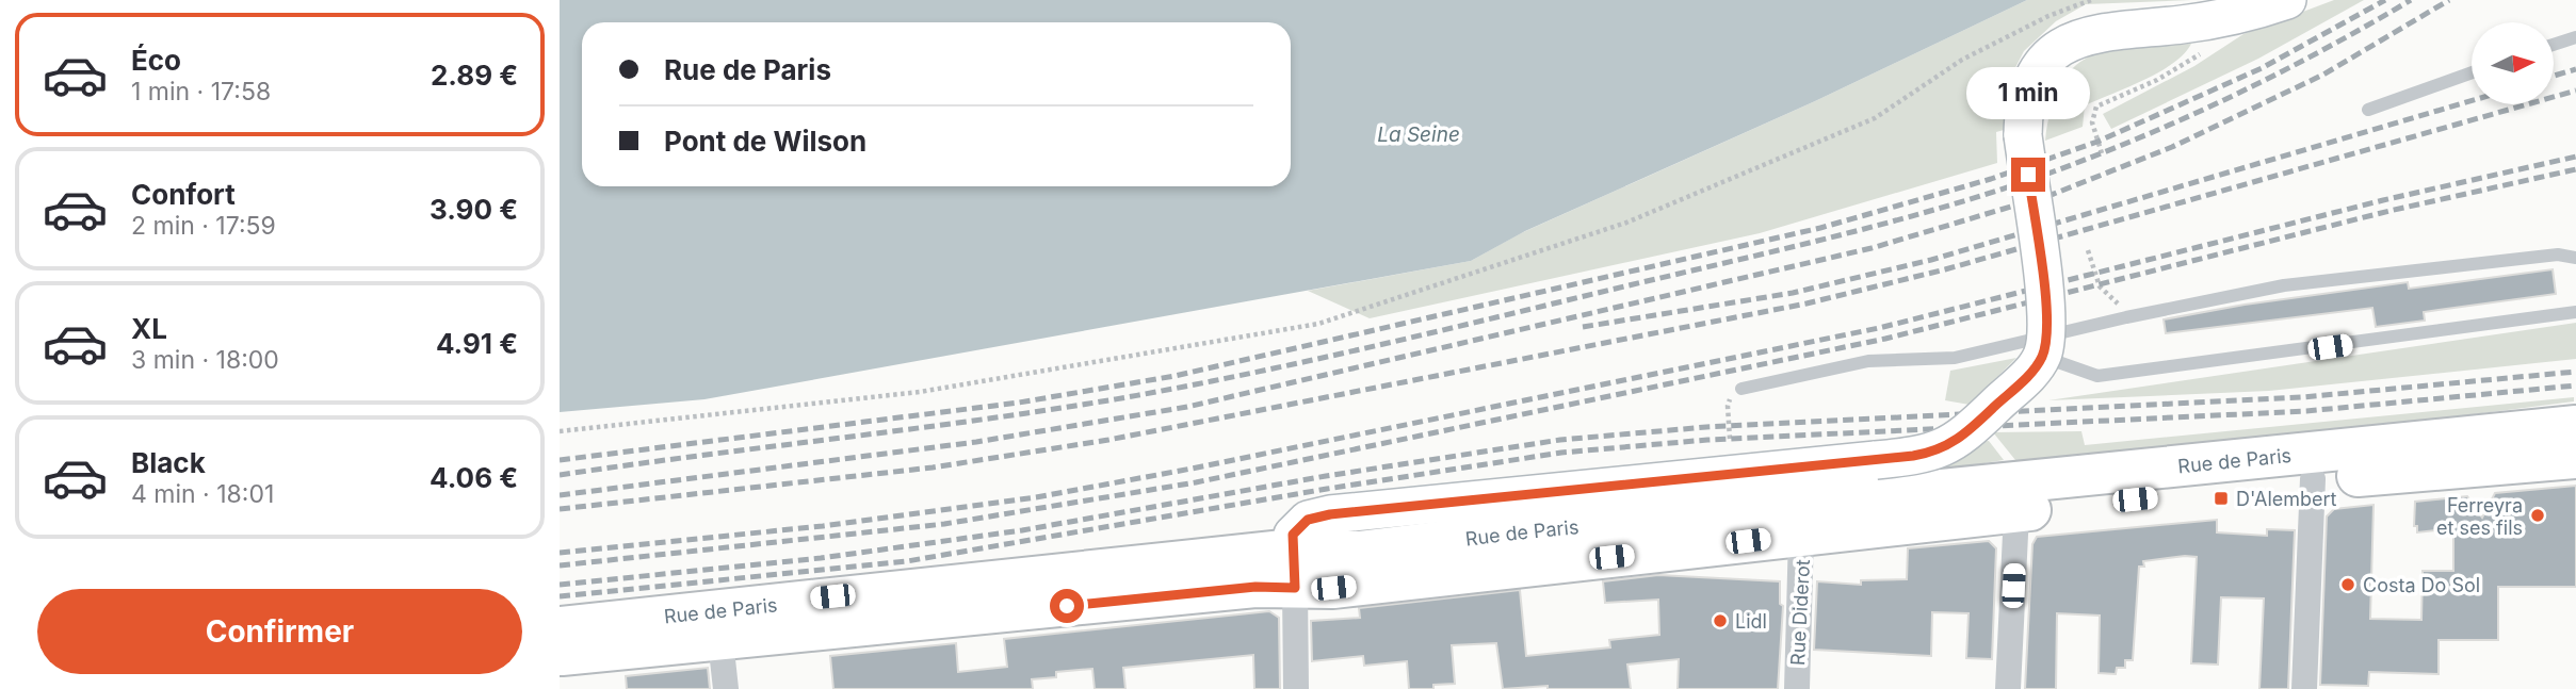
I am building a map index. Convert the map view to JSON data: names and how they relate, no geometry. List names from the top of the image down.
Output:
{
  "streets": {
    "main road": ["Rue de Paris"],
    "street": ["Rue Diderot"]
  },
  "crossings": [
    ["Rue de Paris", "Rue Diderot"]
  ],
  "water": ["La Seine"],
  "places": {
    "transit": ["D'Alembert"],
    "other": ["Ferreyra et ses fils", "Costa Do Sol", "Lidl"]
  },
  "north": "right",
  "page": {
    "list": [
      {
        "name": "Éco",
        "note": "1 min · 17:58",
        "value": "2.89 €"
      },
      {
        "name": "Confort",
        "note": "2 min · 17:59",
        "value": "3.90 €"
      },
      {
        "name": "XL",
        "note": "3 min · 18:00",
        "value": "4.91 €"
      },
      {
        "name": "Black",
        "note": "4 min · 18:01",
        "value": "4.06 €"
      }
    ],
    "banner": ["Rue de Paris", "Pont de Wilson"],
    "bubble": "1 min",
    "buttons": "Confirmer"
  }
}
